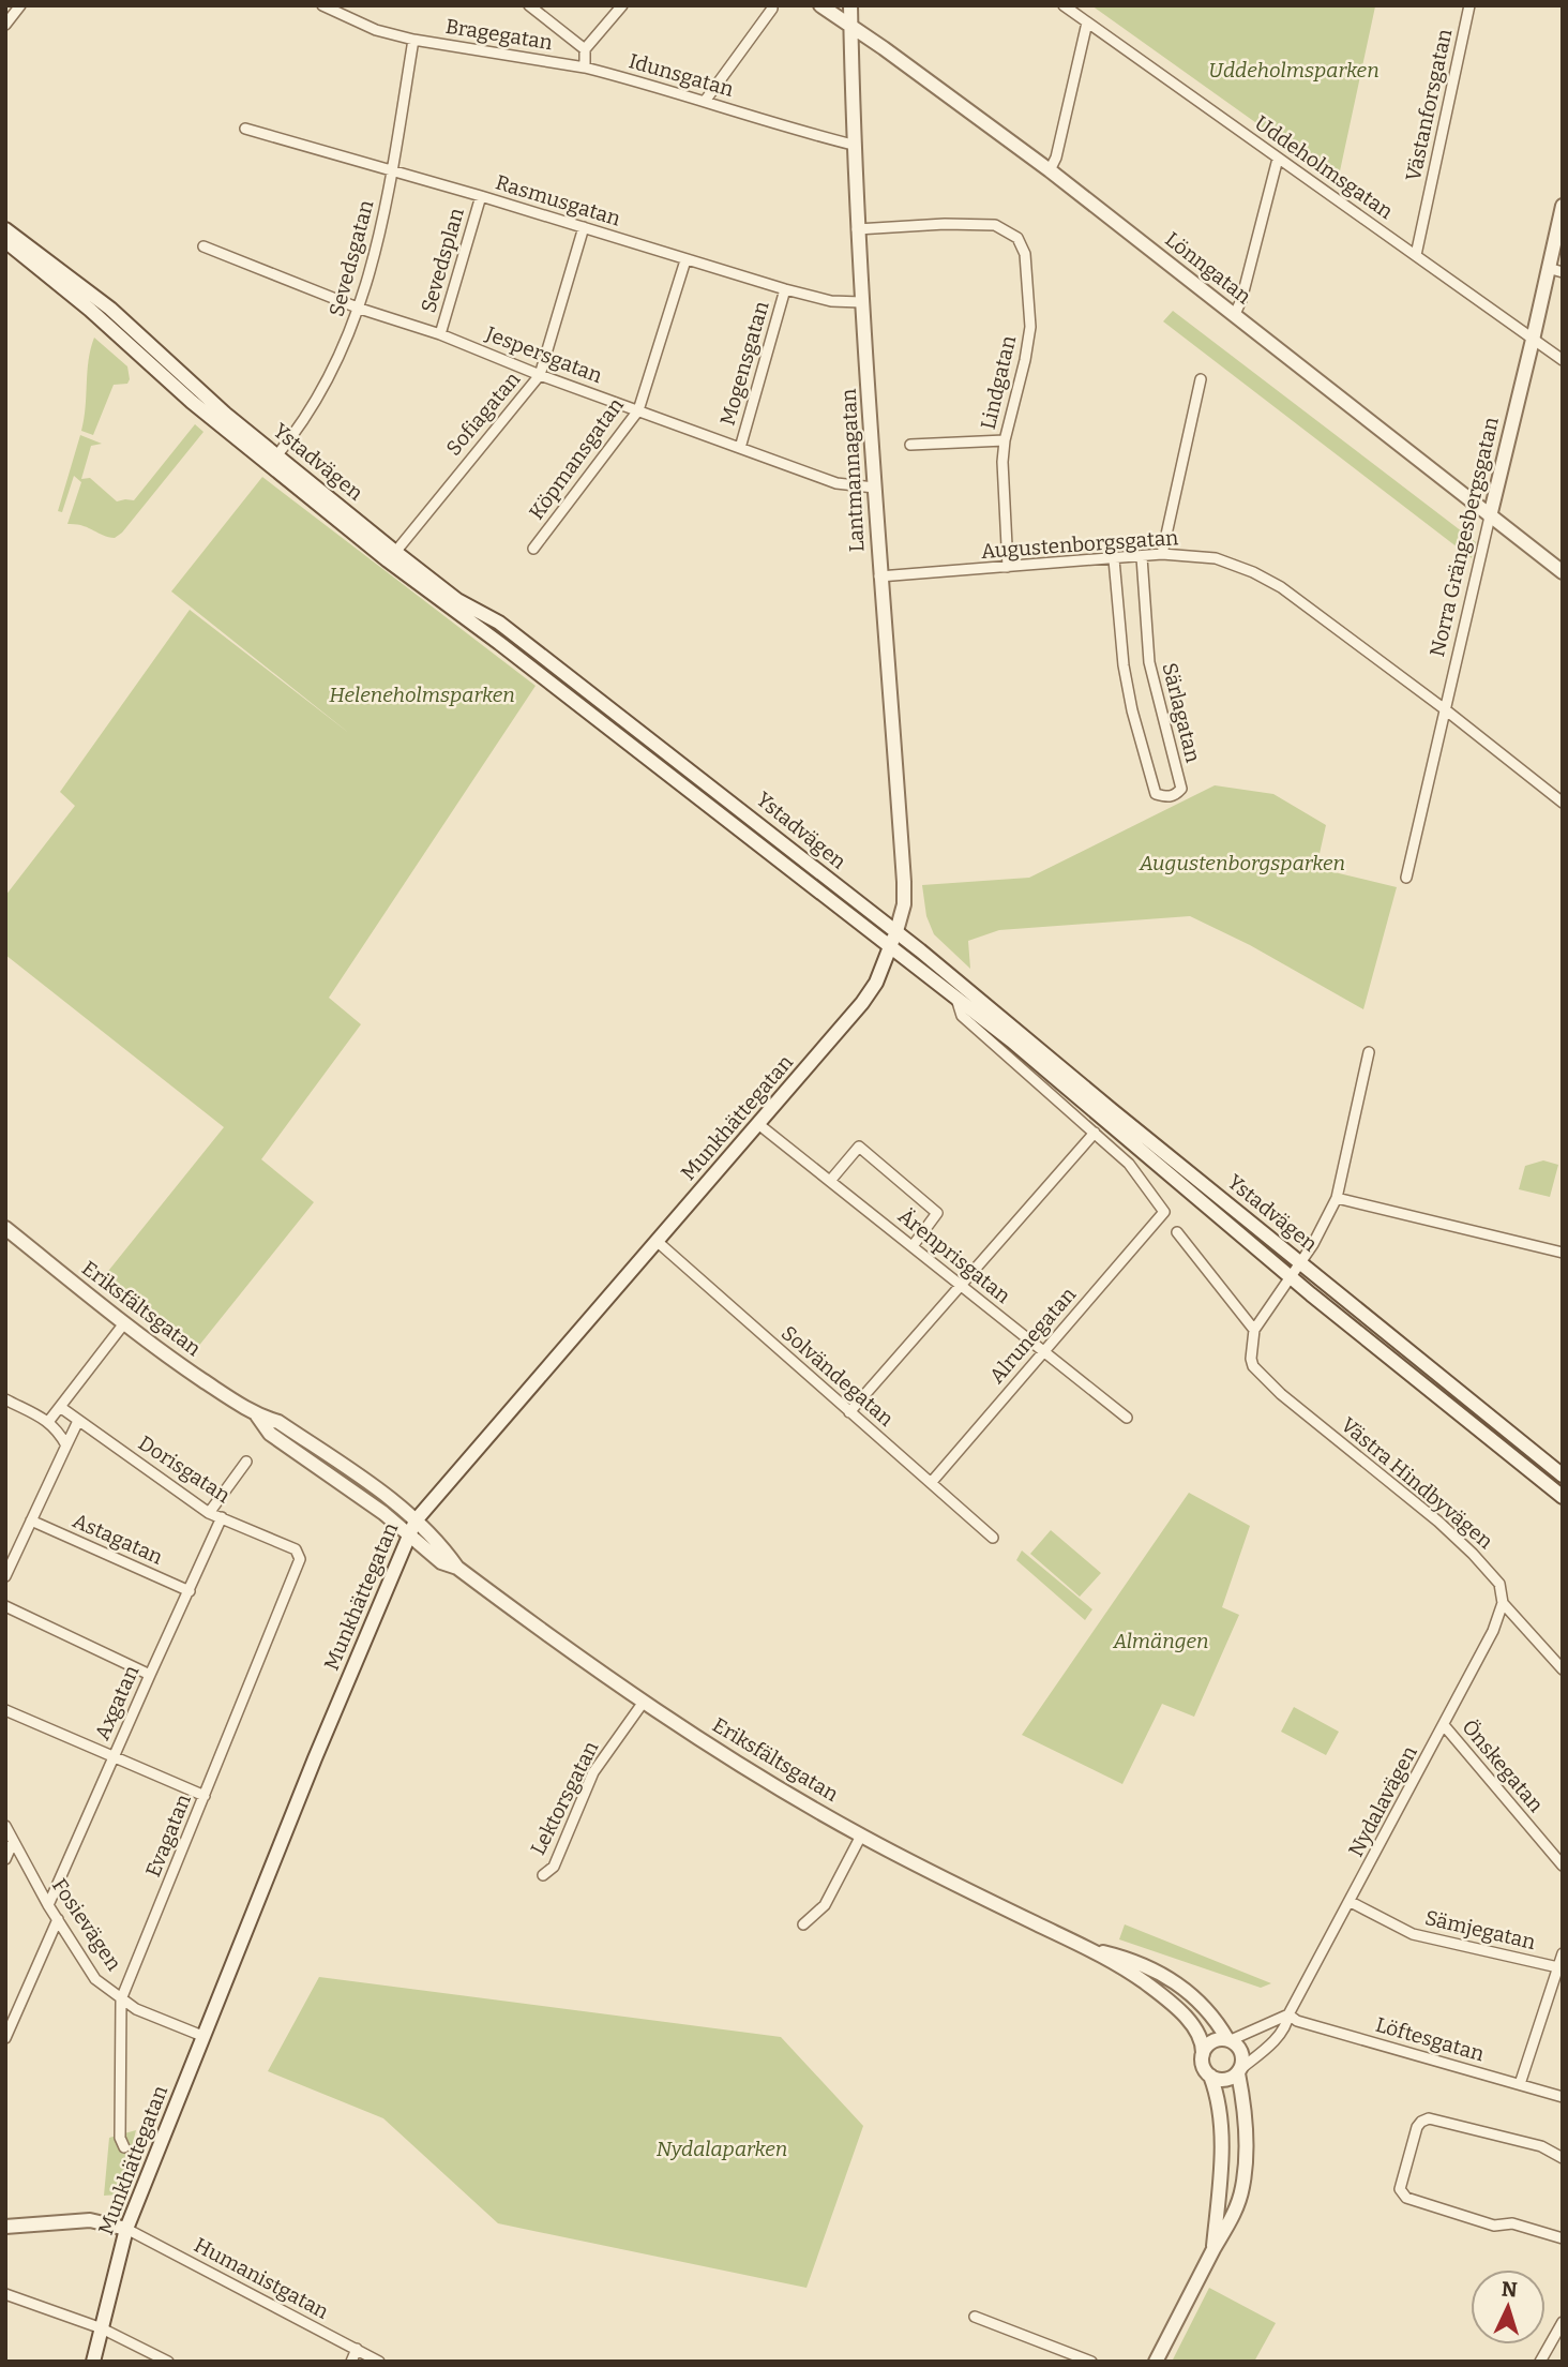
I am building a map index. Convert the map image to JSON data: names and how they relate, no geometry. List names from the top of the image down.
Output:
{
  "streets": {
    "main road": [
      "Lönngatan",
      "Ystadvägen",
      "Lantmannagatan",
      "Norra Grängesbergsgatan",
      "Munkhättegatan",
      "Eriksfältsgatan"
    ],
    "street": [
      "Bragegatan",
      "Idunsgatan",
      "Västanforsgatan",
      "Uddeholmsgatan",
      "Rasmusgatan",
      "Sevedsgatan",
      "Sevedsplan",
      "Jespersgatan",
      "Mogensgatan",
      "Lindgatan",
      "Sofiagatan",
      "Köpmansgatan",
      "Augustenborgsgatan",
      "Särlagatan",
      "Ärenprisgatan",
      "Alrunegatan",
      "Solvändegatan",
      "Dorisgatan",
      "Västra Hindbyvägen",
      "Astagatan",
      "Axgatan",
      "Önskegatan",
      "Lektorsgatan",
      "Nydalavägen",
      "Evagatan",
      "Fosievägen",
      "Sämjegatan",
      "Löftesgatan",
      "Humanistgatan"
    ]
  },
  "crossings": [
    ["Bragegatan", "Idunsgatan"],
    ["Bragegatan", "Sevedsgatan"],
    ["Idunsgatan", "Lantmannagatan"],
    ["Västanforsgatan", "Uddeholmsgatan"],
    ["Uddeholmsgatan", "Norra Grängesbergsgatan"],
    ["Rasmusgatan", "Sevedsgatan"],
    ["Rasmusgatan", "Sevedsplan"],
    ["Rasmusgatan", "Mogensgatan"],
    ["Rasmusgatan", "Sofiagatan"],
    ["Rasmusgatan", "Köpmansgatan"],
    ["Rasmusgatan", "Lantmannagatan"],
    ["Sevedsgatan", "Jespersgatan"],
    ["Sevedsgatan", "Ystadvägen"],
    ["Sevedsplan", "Jespersgatan"],
    ["Lönngatan", "Lantmannagatan"],
    ["Lönngatan", "Norra Grängesbergsgatan"],
    ["Jespersgatan", "Mogensgatan"],
    ["Jespersgatan", "Sofiagatan"],
    ["Jespersgatan", "Köpmansgatan"],
    ["Jespersgatan", "Lantmannagatan"],
    ["Lindgatan", "Lantmannagatan"],
    ["Lindgatan", "Augustenborgsgatan"],
    ["Sofiagatan", "Ystadvägen"],
    ["Ystadvägen", "Lantmannagatan"],
    ["Ystadvägen", "Munkhättegatan"],
    ["Ystadvägen", "Alrunegatan"],
    ["Lantmannagatan", "Augustenborgsgatan"],
    ["Lantmannagatan", "Munkhättegatan"],
    ["Norra Grängesbergsgatan", "Augustenborgsgatan"],
    ["Augustenborgsgatan", "Särlagatan"],
    ["Munkhättegatan", "Ärenprisgatan"],
    ["Munkhättegatan", "Eriksfältsgatan"],
    ["Munkhättegatan", "Solvändegatan"],
    ["Munkhättegatan", "Fosievägen"],
    ["Munkhättegatan", "Humanistgatan"],
    ["Ärenprisgatan", "Alrunegatan"],
    ["Eriksfältsgatan", "Lektorsgatan"],
    ["Eriksfältsgatan", "Nydalavägen"],
    ["Alrunegatan", "Solvändegatan"],
    ["Dorisgatan", "Axgatan"],
    ["Dorisgatan", "Evagatan"],
    ["Västra Hindbyvägen", "Nydalavägen"],
    ["Astagatan", "Axgatan"],
    ["Axgatan", "Fosievägen"],
    ["Önskegatan", "Nydalavägen"],
    ["Nydalavägen", "Sämjegatan"],
    ["Nydalavägen", "Löftesgatan"],
    ["Evagatan", "Fosievägen"]
  ],
  "parks": [
    "Uddeholmsparken",
    "Heleneholmsparken",
    "Augustenborgsparken",
    "Almängen",
    "Nydalaparken"
  ],
  "north": "top"
}
